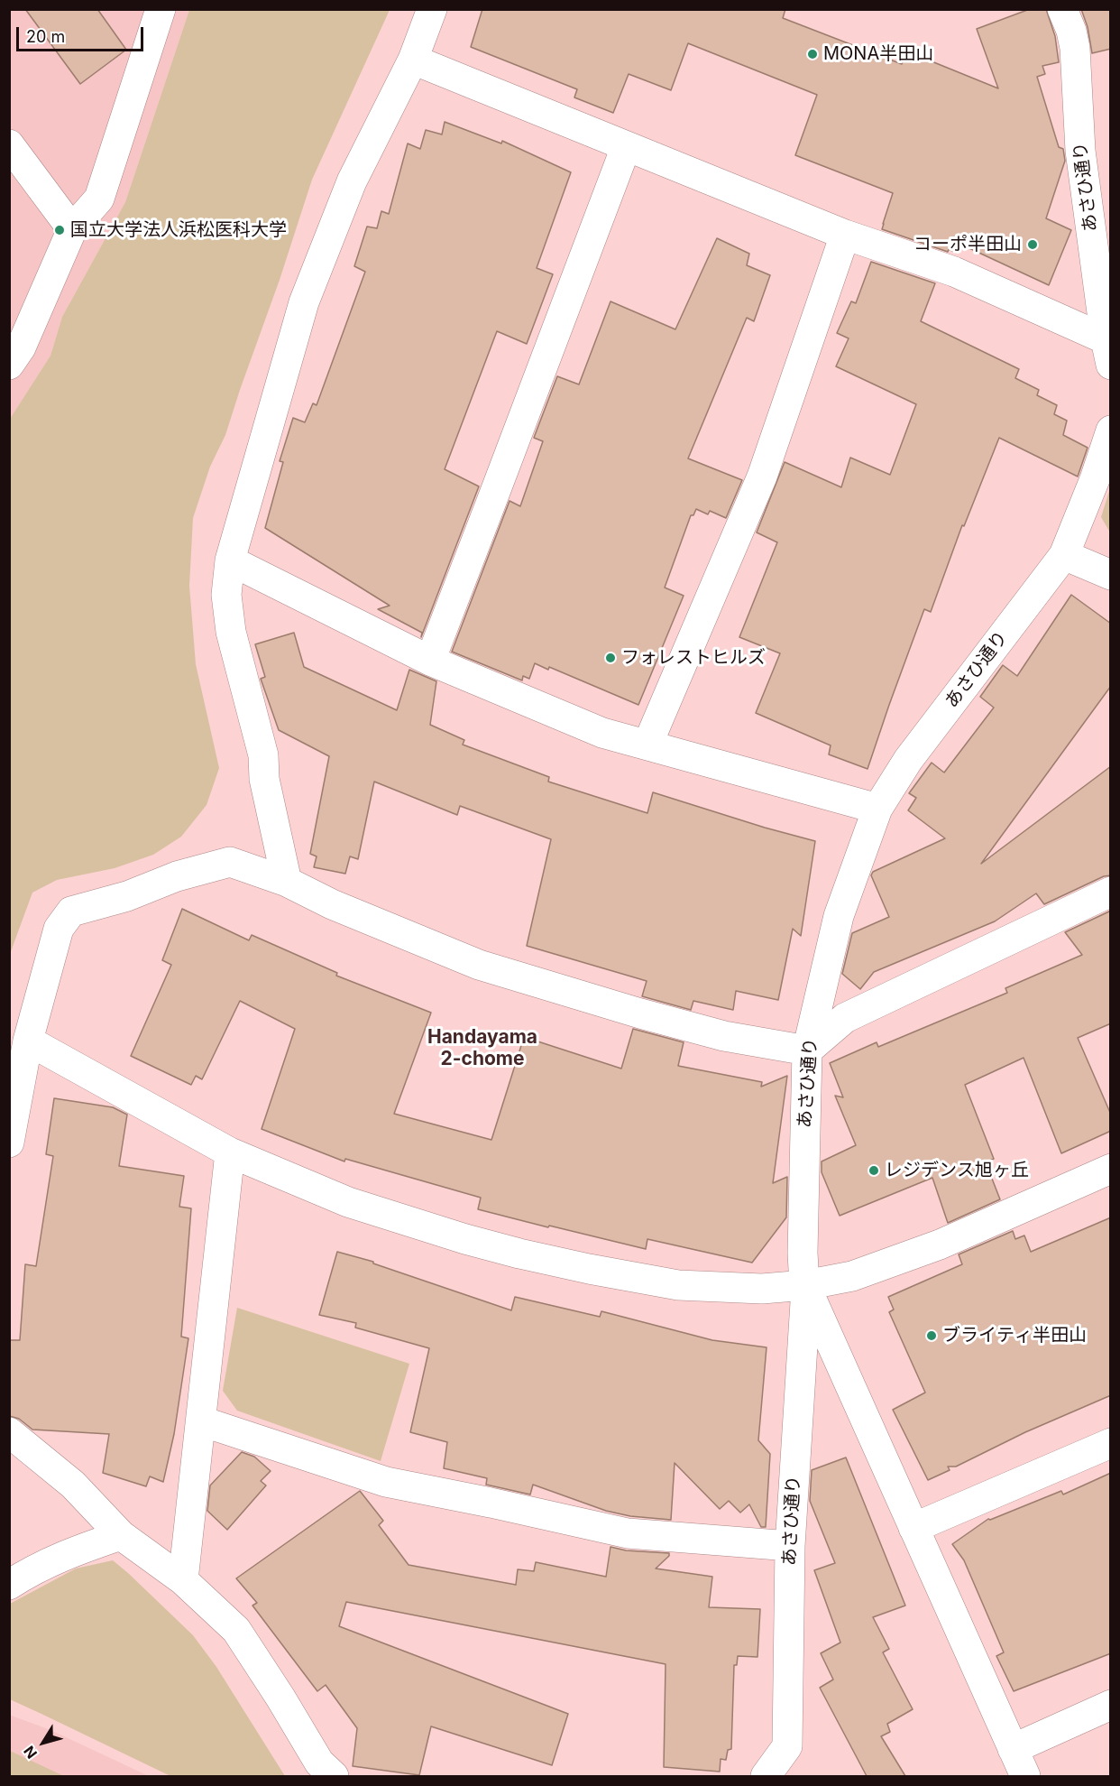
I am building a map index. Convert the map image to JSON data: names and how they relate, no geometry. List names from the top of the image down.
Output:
{
  "streets": {
    "street": ["あさひ通り"]
  },
  "districts": ["Handayama 2-chome"],
  "places": [
    "MONA半田山",
    "国立大学法人浜松医科大学",
    "コーポ半田山",
    "フォレストヒルズ",
    "レジデンス旭ヶ丘",
    "ブライティ半田山"
  ],
  "scale_bar": "20 m",
  "north": "bottom left"
}
